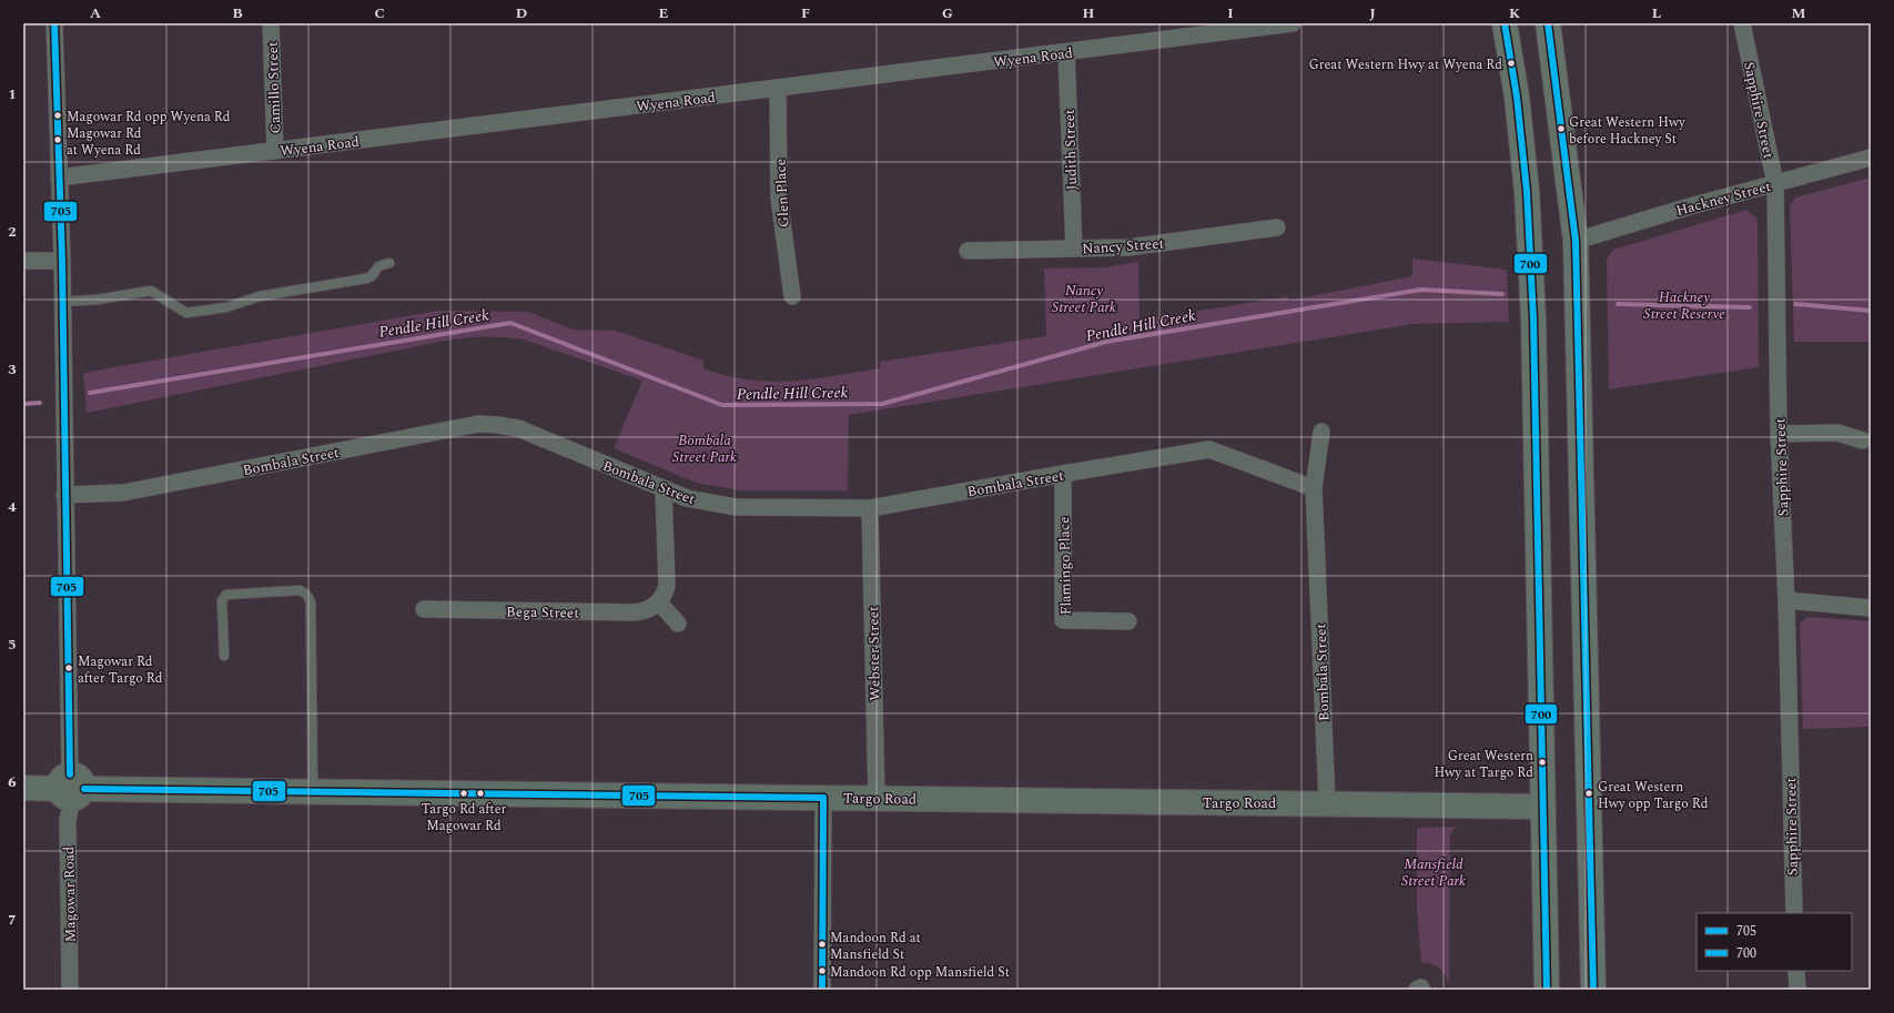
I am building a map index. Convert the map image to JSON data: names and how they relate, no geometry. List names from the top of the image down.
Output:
{
  "streets": {
    "street": [
      "Wyena Road",
      "Camillo Street",
      "Sapphire Street",
      "Judith Street",
      "Glen Place",
      "Hackney Street",
      "Nancy Street",
      "Bombala Street",
      "Flamingo Place",
      "Bega Street",
      "Webster Street",
      "Targo Road",
      "Magowar Road"
    ]
  },
  "crossings": [
    ["Wyena Road", "Camillo Street"],
    ["Wyena Road", "Judith Street"],
    ["Wyena Road", "Glen Place"],
    ["Wyena Road", "Magowar Road"],
    ["Sapphire Street", "Hackney Street"],
    ["Judith Street", "Nancy Street"],
    ["Bombala Street", "Flamingo Place"],
    ["Bombala Street", "Webster Street"],
    ["Bombala Street", "Targo Road"],
    ["Bombala Street", "Magowar Road"],
    ["Webster Street", "Targo Road"],
    ["Targo Road", "Magowar Road"]
  ],
  "water": ["Pendle Hill Creek"],
  "parks": [
    "Nancy Street Park",
    "Hackney Street Reserve",
    "Bombala Street Park",
    "Mansfield Street Park"
  ],
  "places": [
    "Great Western Hwy at Wyena Rd",
    "Magowar Rd opp Wyena Rd",
    "Great Western Hwy before Hackney St",
    "Magowar Rd at Wyena Rd",
    "Magowar Rd after Targo Rd",
    "Great Western Hwy at Targo Rd",
    "Targo Rd after Magowar Rd",
    "Great Western Hwy opp Targo Rd",
    "Mandoon Rd at Mansfield St",
    "Mandoon Rd opp Mansfield St"
  ],
  "lines": ["transit line 705", "transit line 700"],
  "legend": ["705", "700"],
  "grid": {
    "columns": [
      "A",
      "B",
      "C",
      "D",
      "E",
      "F",
      "G",
      "H",
      "I",
      "J",
      "K",
      "L",
      "M"
    ],
    "rows": [
      "1",
      "2",
      "3",
      "4",
      "5",
      "6",
      "7"
    ]
  }
}
